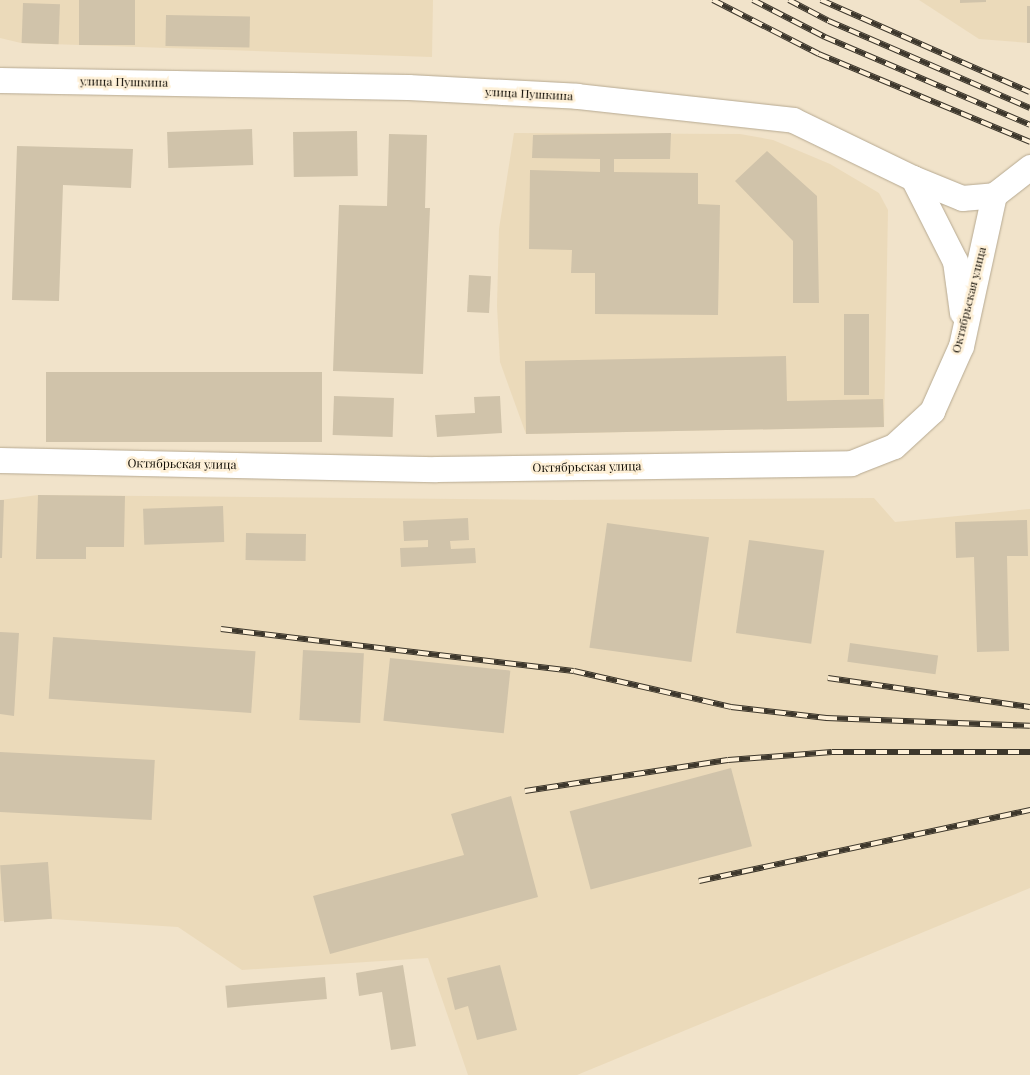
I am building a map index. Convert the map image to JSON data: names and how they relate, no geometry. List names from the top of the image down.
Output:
{
  "streets": {
    "street": ["улица Пушкина", "Октябрьская улица"]
  },
  "crossings": [
    ["улица Пушкина", "Октябрьская улица"]
  ]
}
